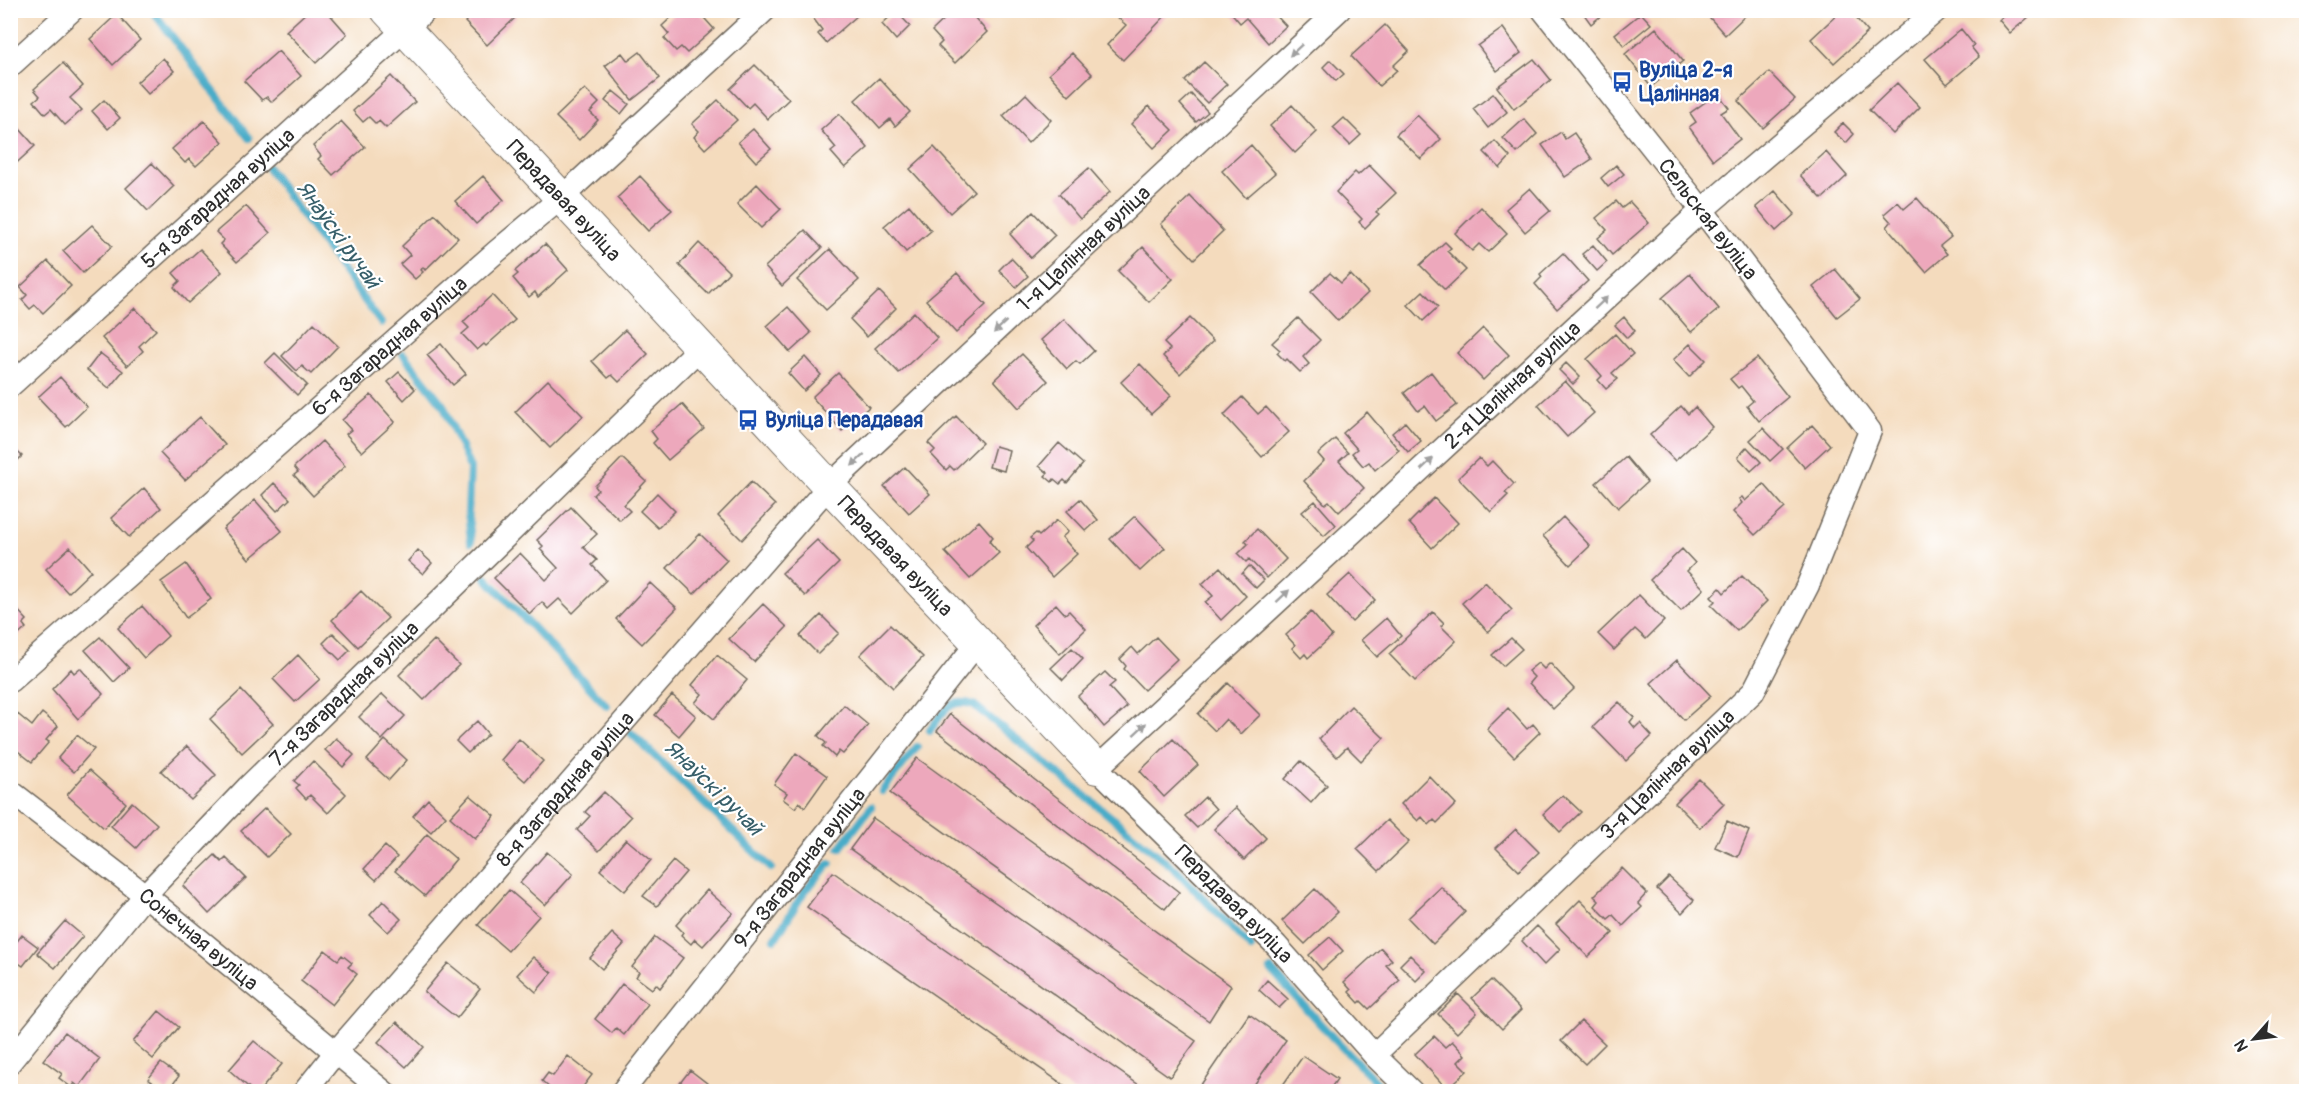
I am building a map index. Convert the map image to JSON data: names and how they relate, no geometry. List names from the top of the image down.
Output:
{
  "streets": {
    "street": [
      "5-я Загарадная вуліца",
      "Перадавая вуліца",
      "Сельская вуліца",
      "1-я Цалінная вуліца",
      "6-я Загарадная вуліца",
      "2-я Цалінная вуліца",
      "7-я Загарадная вуліца",
      "3-я Цалінная вуліца",
      "8-я Загарадная вуліца",
      "9-я Загарадная вуліца",
      "Сонечная вуліца"
    ]
  },
  "crossings": [
    ["5-я Загарадная вуліца", "Перадавая вуліца"],
    ["Перадавая вуліца", "1-я Цалінная вуліца"],
    ["Перадавая вуліца", "6-я Загарадная вуліца"],
    ["Перадавая вуліца", "2-я Цалінная вуліца"],
    ["Перадавая вуліца", "7-я Загарадная вуліца"],
    ["Перадавая вуліца", "3-я Цалінная вуліца"],
    ["Перадавая вуліца", "8-я Загарадная вуліца"],
    ["Перадавая вуліца", "9-я Загарадная вуліца"],
    ["Сельская вуліца", "2-я Цалінная вуліца"],
    ["Сельская вуліца", "3-я Цалінная вуліца"],
    ["1-я Цалінная вуліца", "8-я Загарадная вуліца"],
    ["7-я Загарадная вуліца", "Сонечная вуліца"],
    ["8-я Загарадная вуліца", "Сонечная вуліца"]
  ],
  "one_way": ["1-я Цалінная вуліца", "2-я Цалінная вуліца"],
  "water": ["Янаўскі ручай"],
  "places": {
    "bus stop": ["Вуліца 2-я Цалінная", "Вуліца Перадавая"]
  },
  "north": "bottom left"
}
